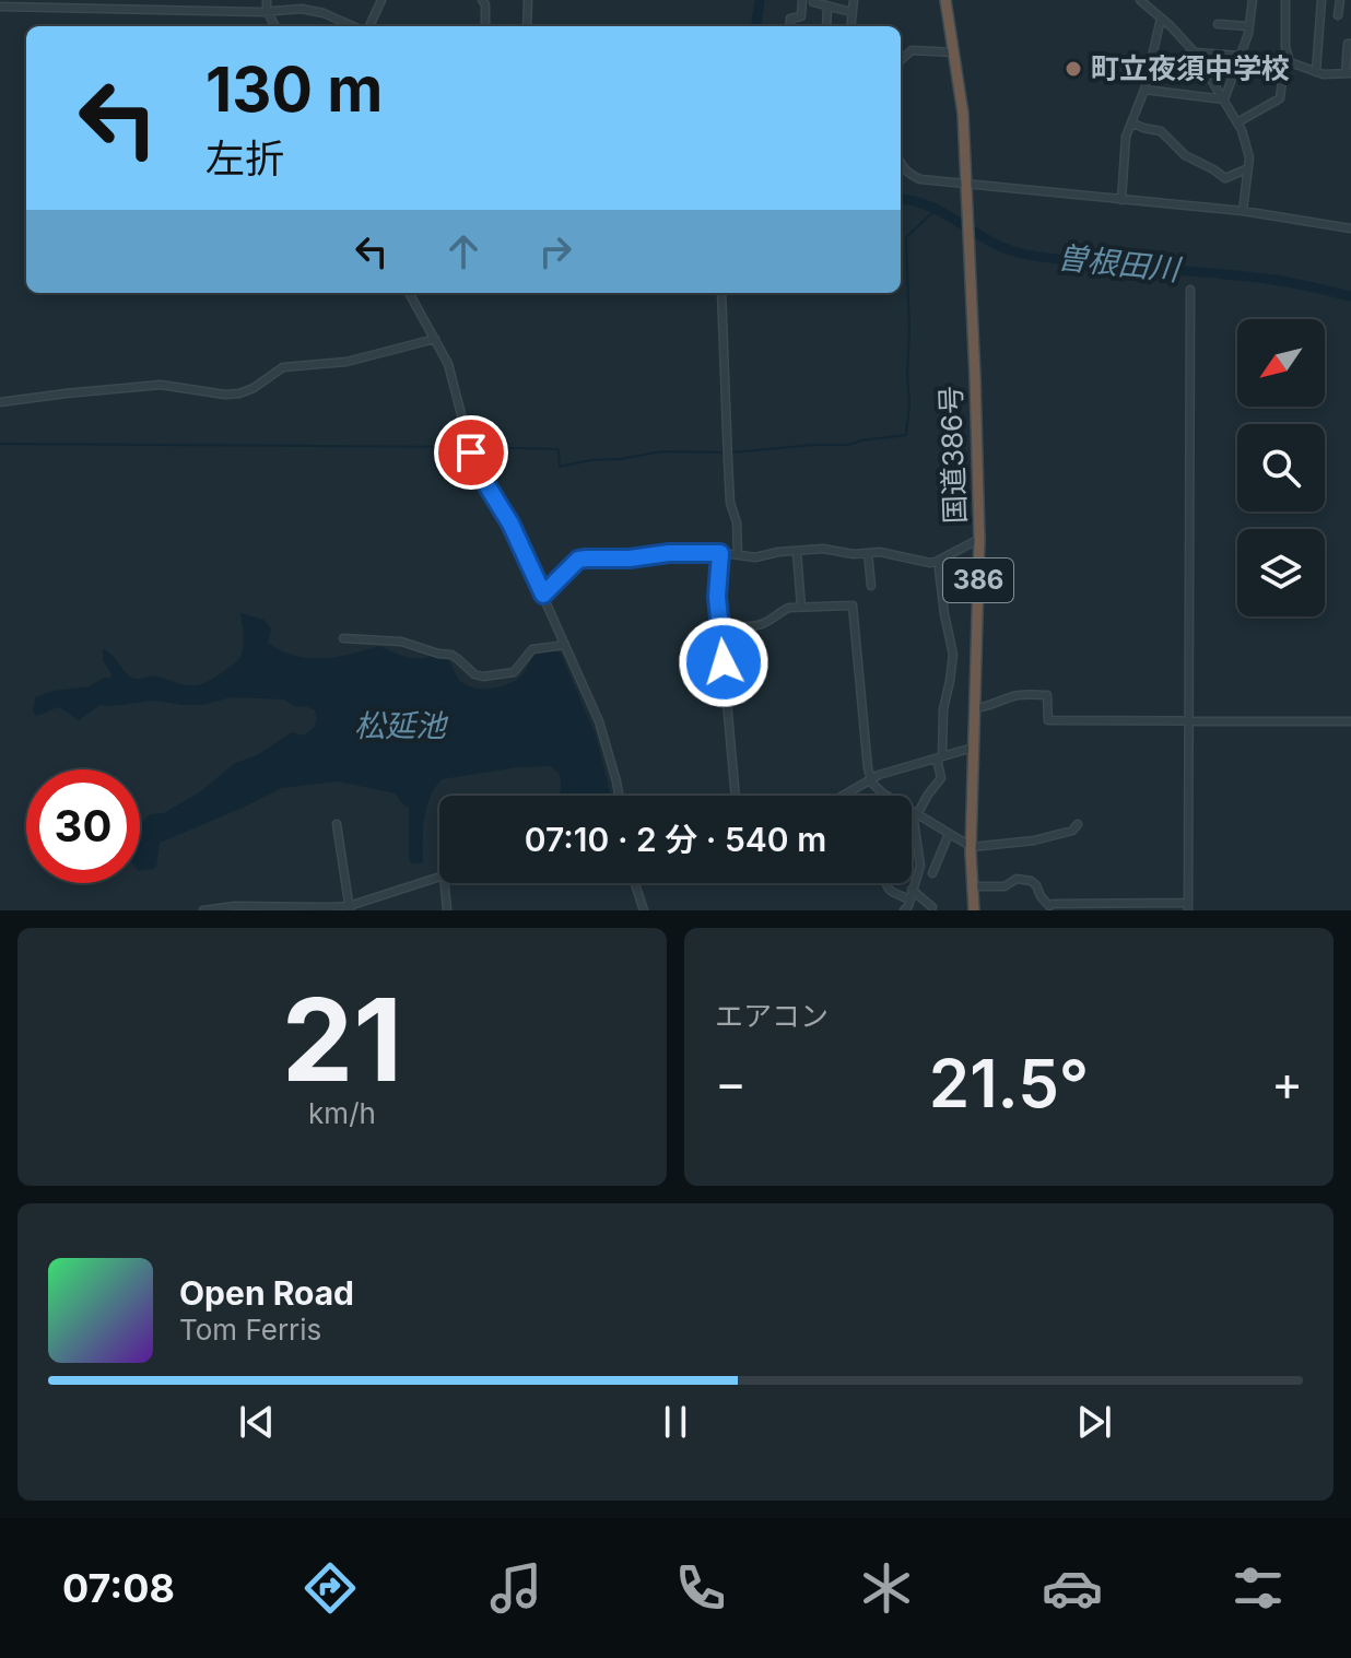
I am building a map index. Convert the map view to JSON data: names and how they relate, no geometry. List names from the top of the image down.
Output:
{
  "streets": {
    "highway": ["国道386号", "386"]
  },
  "water": ["曽根田川", "松延池"],
  "places": ["町立夜須中学校"],
  "north": "bottom left",
  "page": {
    "turn": ["130 m", "左折"],
    "limit": "30",
    "trip": "07:10 · 2 分 · 540 m",
    "tile": [
      ["21", "km/h"],
      "エアコン"
    ],
    "heat": ["−", "21.5°", "+"],
    "song": ["Open Road", "Tom Ferris"],
    "tabs": "07:08"
  }
}
